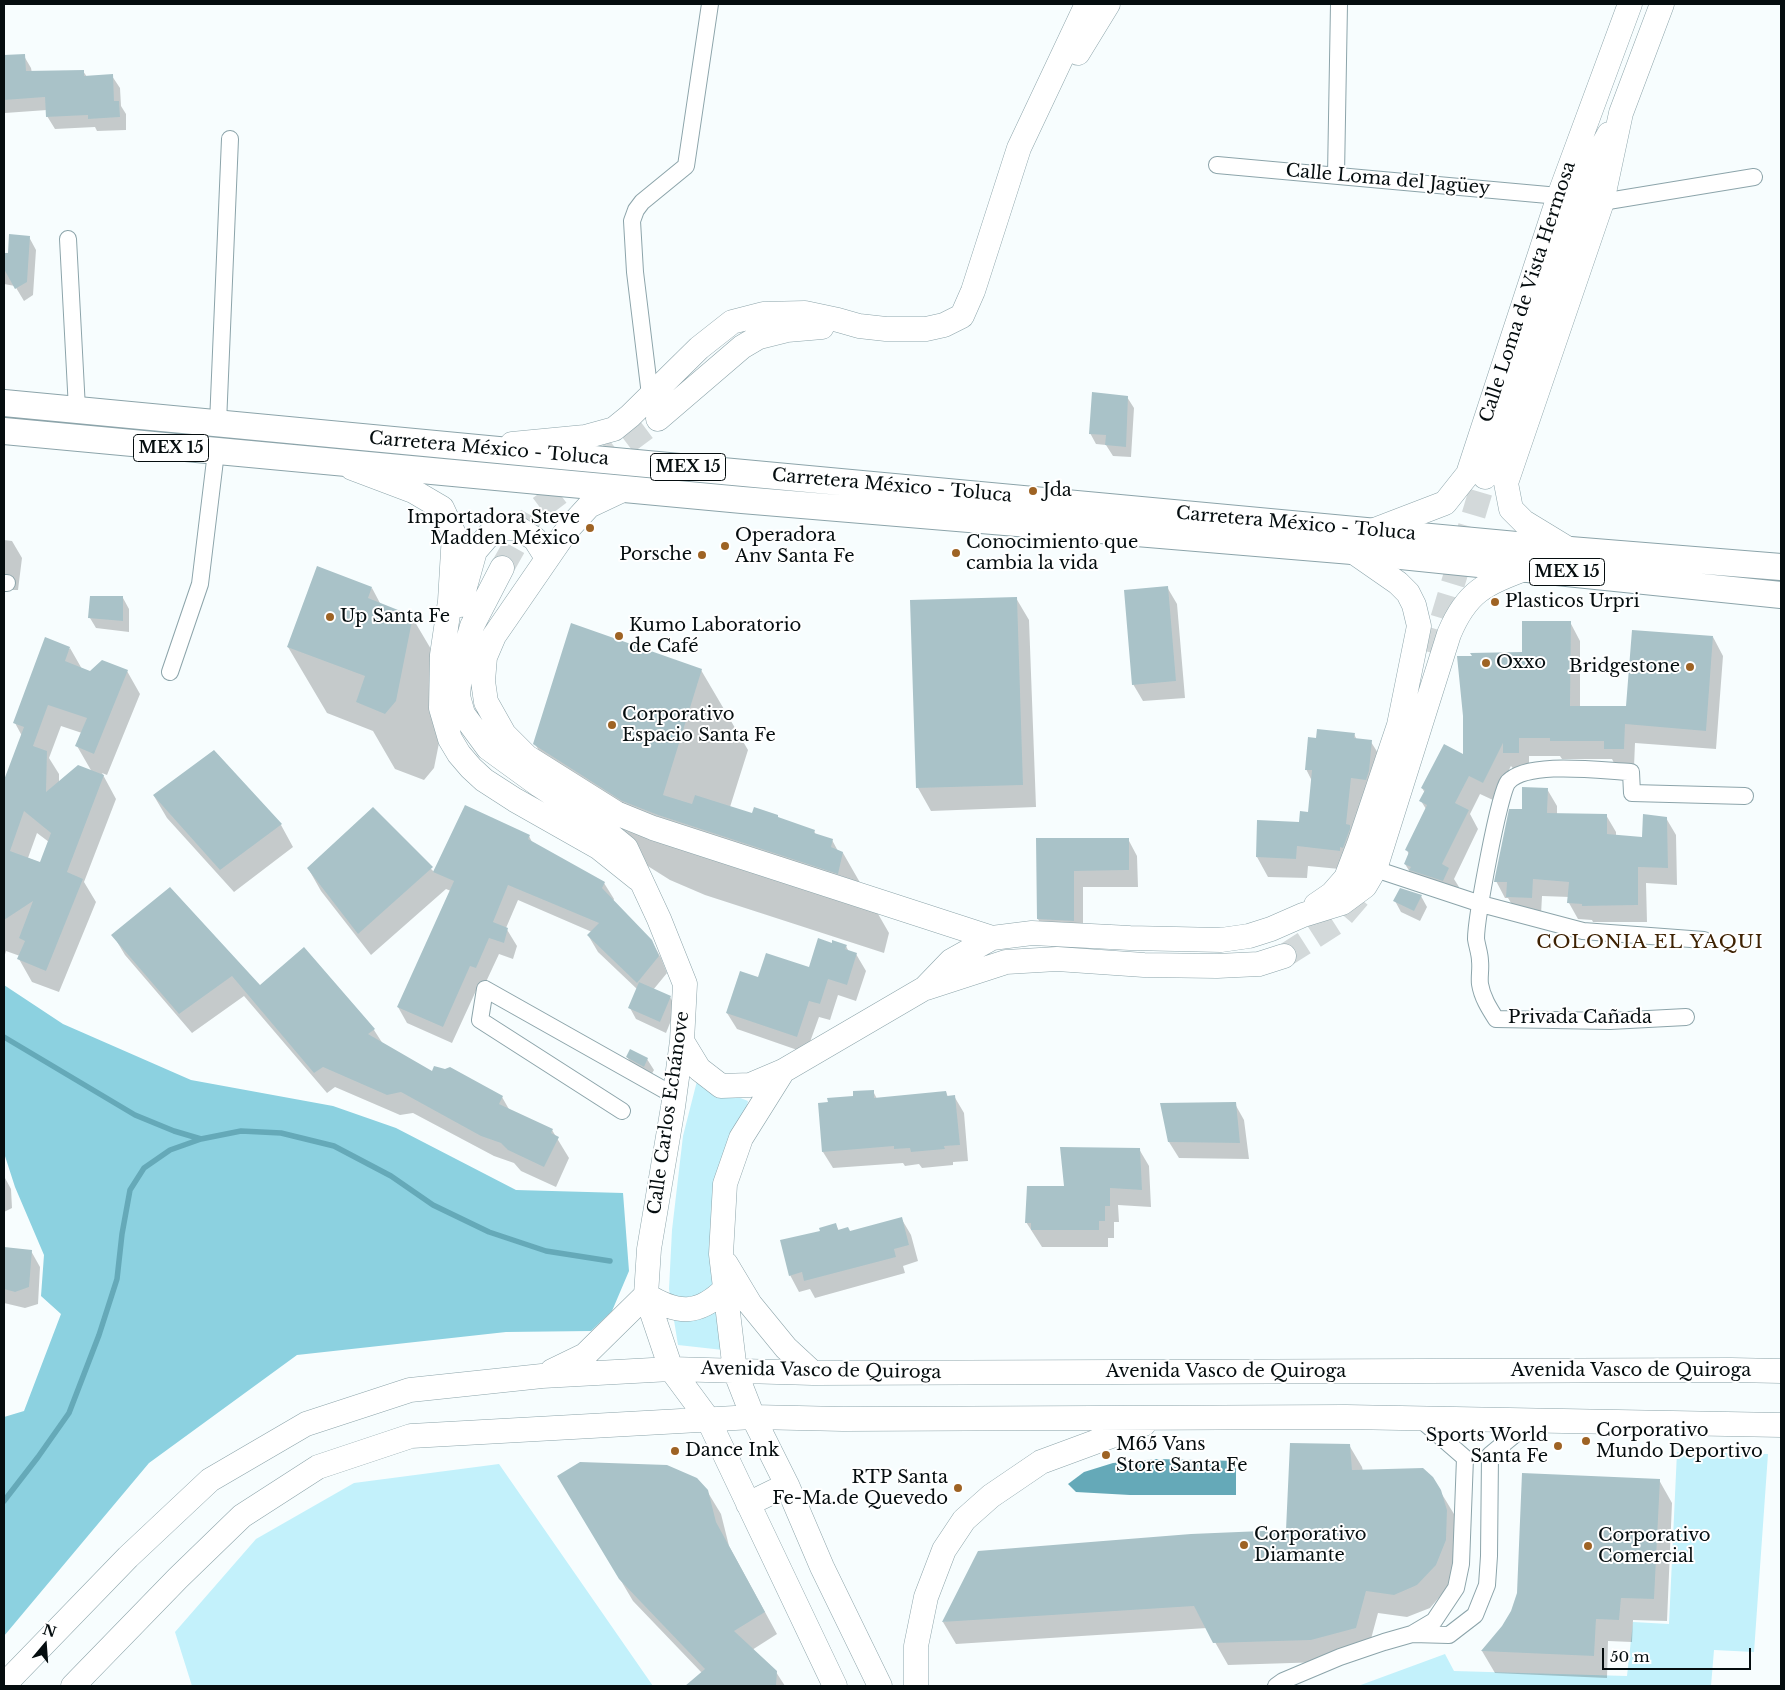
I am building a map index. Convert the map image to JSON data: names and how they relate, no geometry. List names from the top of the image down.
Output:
{
  "streets": {
    "main road": ["MEX 15", "Carretera México - Toluca"],
    "street": [
      "Calle Loma del Jagüey",
      "Calle Loma de Vista Hermosa",
      "Privada Cañada",
      "Calle Carlos Echánove",
      "Avenida Vasco de Quiroga"
    ]
  },
  "crossings": [
    ["Calle Loma del Jagüey", "Calle Loma de Vista Hermosa"],
    ["Calle Loma de Vista Hermosa", "Carretera México - Toluca"],
    ["Carretera México - Toluca", "Calle Carlos Echánove"],
    ["Calle Carlos Echánove", "Avenida Vasco de Quiroga"]
  ],
  "districts": ["COLONIA EL YAQUI"],
  "places": [
    "Jda",
    "Importadora Steve Madden México",
    "Operadora Anv Santa Fe",
    "Conocimiento que cambia la vida",
    "Porsche",
    "Plasticos Urpri",
    "Up Santa Fe",
    "Kumo Laboratorio de Café",
    "Oxxo",
    "Bridgestone",
    "Corporativo Espacio Santa Fe",
    "Corporativo Mundo Deportivo",
    "Sports World Santa Fe",
    "Dance Ink",
    "M65 Vans Store Santa Fe",
    "RTP Santa Fe-Ma.de Quevedo",
    "Corporativo Diamante",
    "Corporativo Comercial"
  ],
  "scale_bar": "50 m",
  "north": "top"
}
